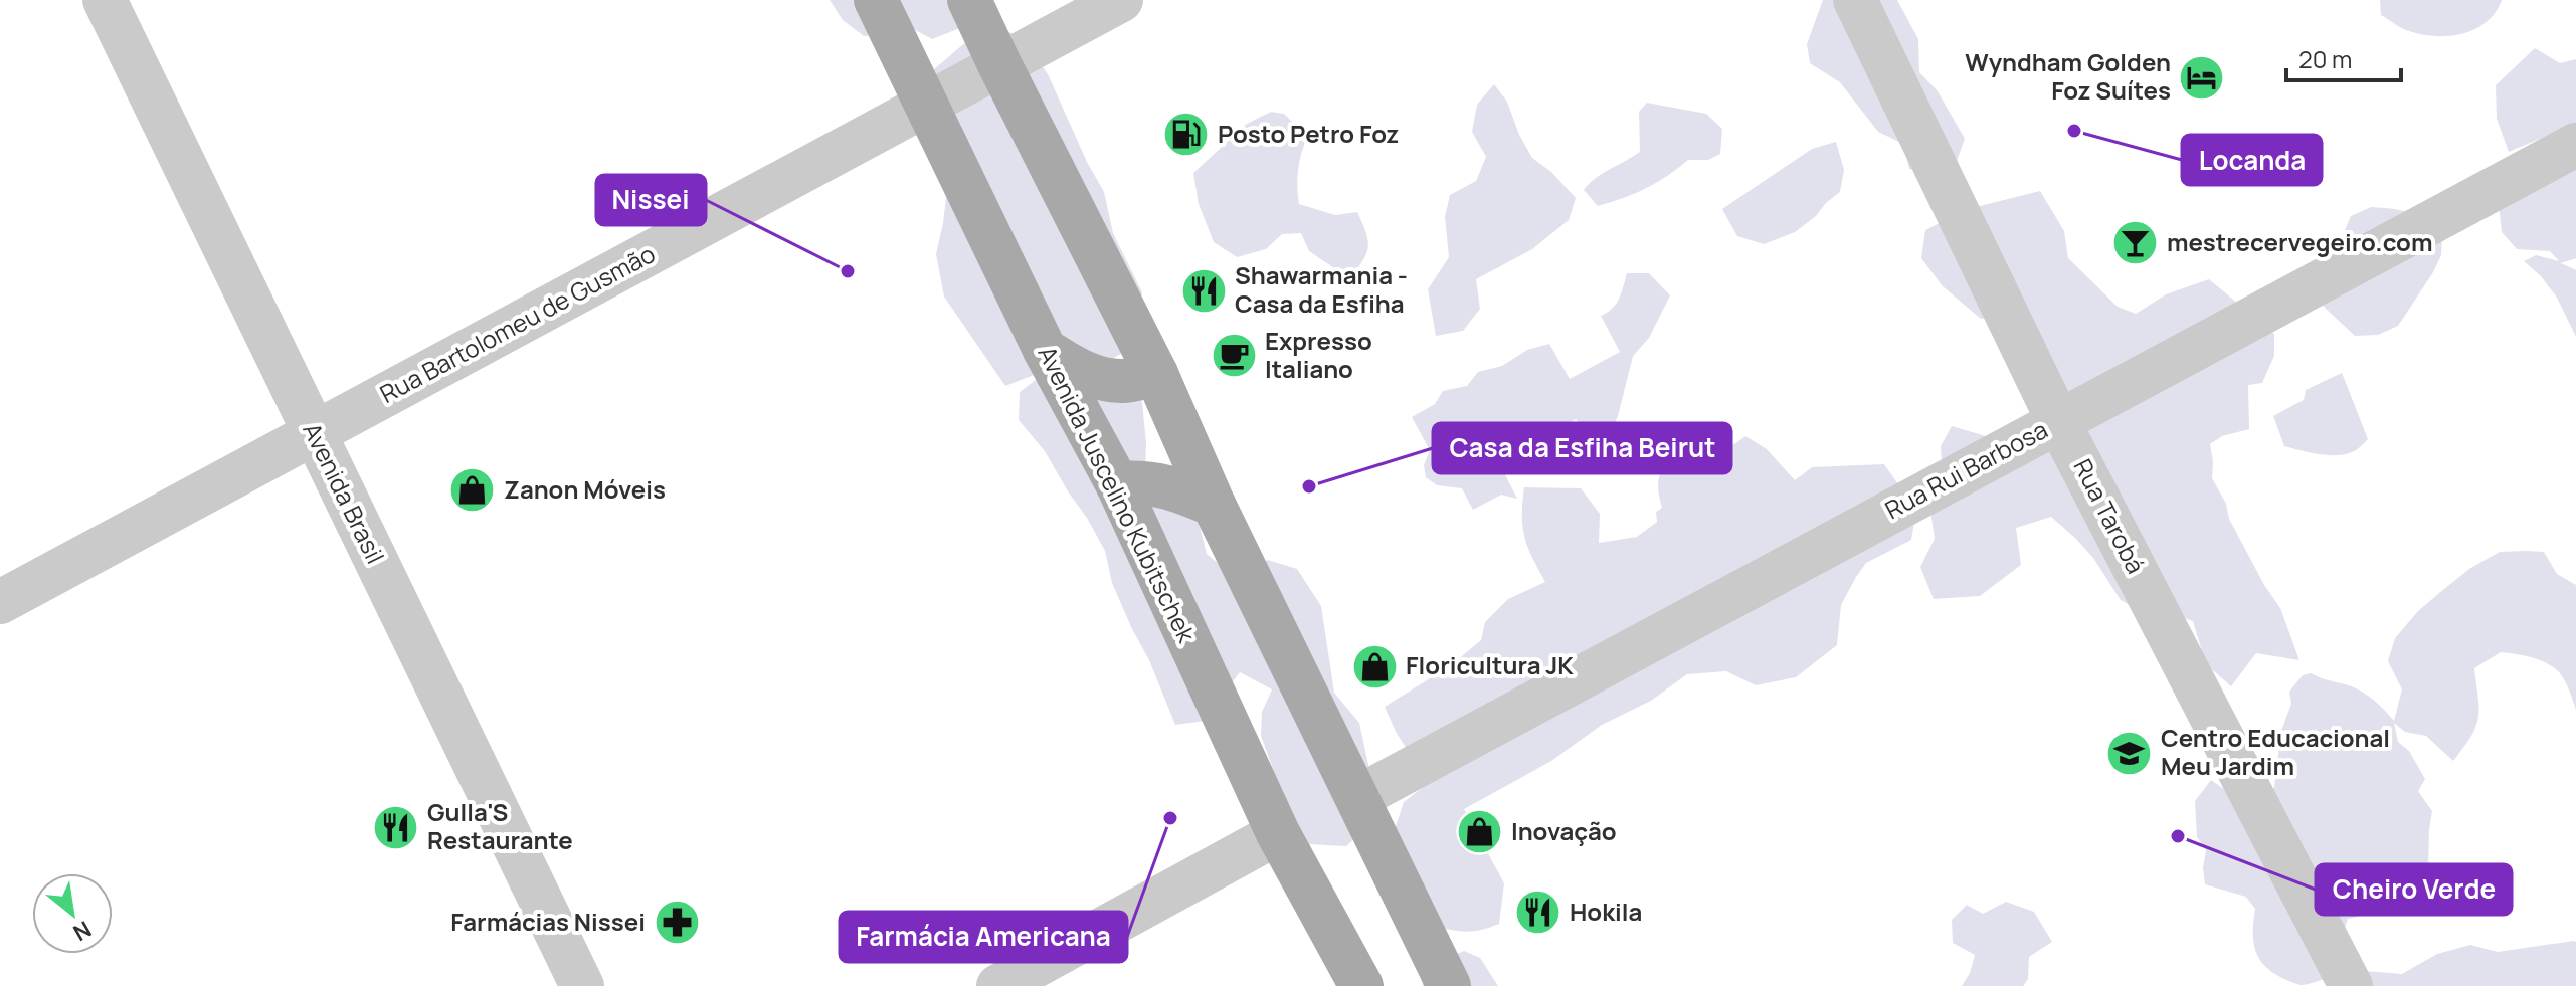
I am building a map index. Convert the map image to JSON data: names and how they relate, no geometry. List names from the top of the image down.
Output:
{
  "streets": {
    "main road": ["Avenida Juscelino Kubitschek"],
    "street": [
      "Rua Bartolomeu de Gusmão",
      "Rua Rui Barbosa",
      "Avenida Brasil",
      "Rua Tarobá"
    ]
  },
  "crossings": [
    ["Rua Bartolomeu de Gusmão", "Avenida Brasil"],
    ["Rua Bartolomeu de Gusmão", "Avenida Juscelino Kubitschek"],
    ["Rua Rui Barbosa", "Rua Tarobá"]
  ],
  "places": {
    "hotel": ["Wyndham Golden Foz Suítes"],
    "other": [
      "Locanda",
      "Nissei",
      "Casa da Esfiha Beirut",
      "Farmácia Americana",
      "Cheiro Verde"
    ],
    "fuel station": ["Posto Petro Foz"],
    "bar": ["mestrecervegeiro.com"],
    "restaurant": ["Shawarmania - Casa da Esfiha", "Gulla'S Restaurante", "Hokila"],
    "cafe": ["Expresso Italiano"],
    "shop": ["Zanon Móveis", "Floricultura JK", "Inovação"],
    "school or university": ["Centro Educacional Meu Jardim"],
    "pharmacy": ["Farmácias Nissei"]
  },
  "scale_bar": "20 m",
  "north": "bottom right"
}
